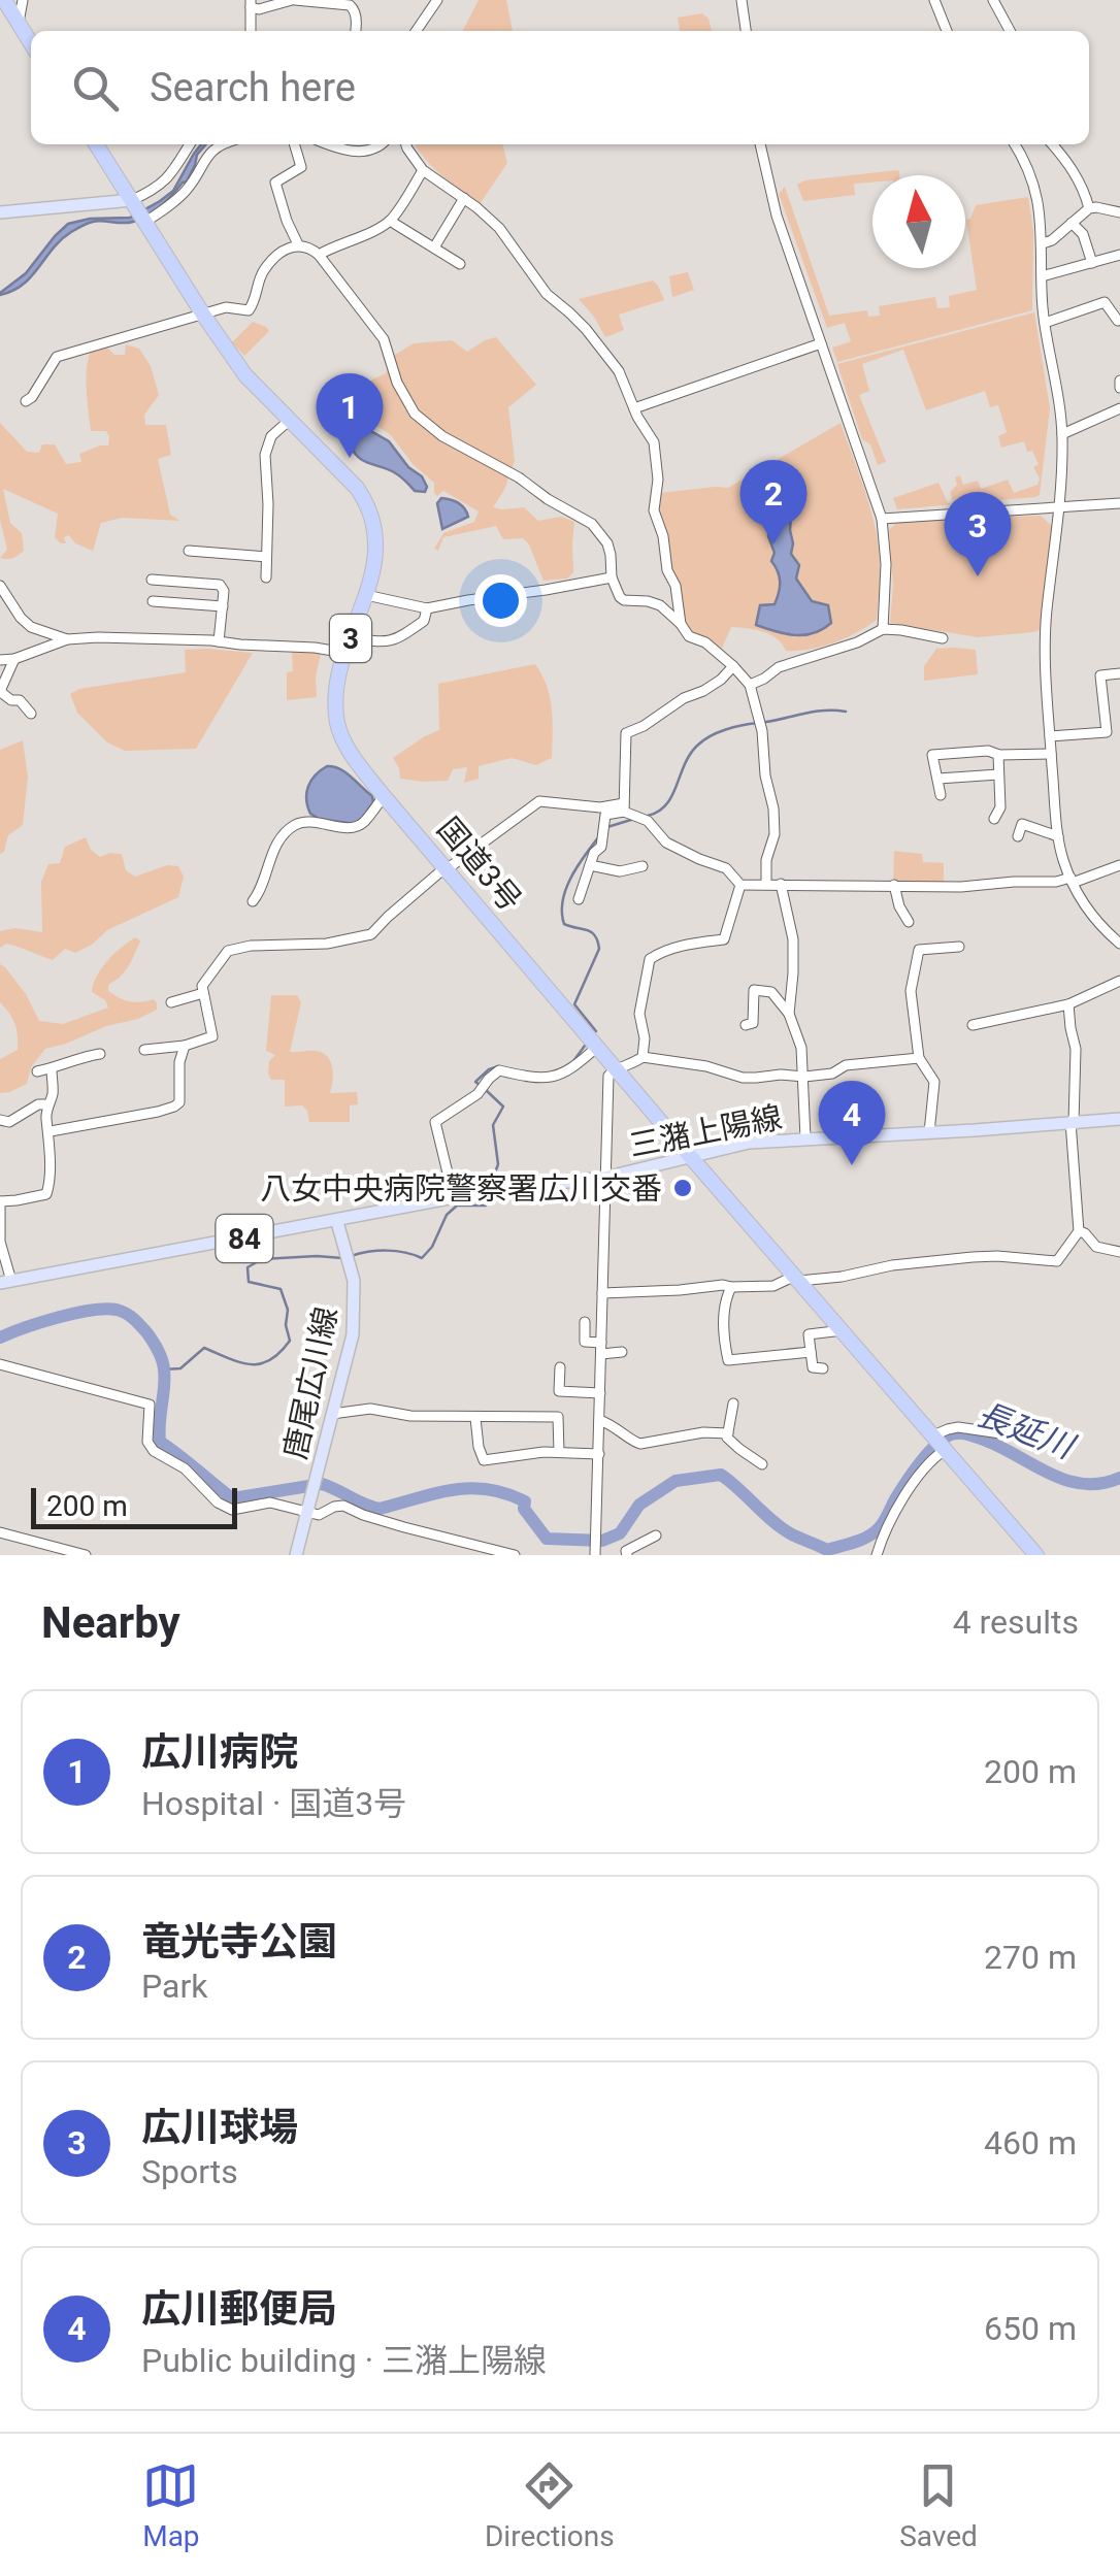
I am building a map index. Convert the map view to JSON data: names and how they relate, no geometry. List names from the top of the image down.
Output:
{
  "streets": {
    "highway": ["3", "国道3号"],
    "main road": ["三潴上陽線", "84", "唐尾広川線"]
  },
  "crossings": [
    ["国道3号", "三潴上陽線"],
    ["三潴上陽線", "唐尾広川線"]
  ],
  "water": ["長延川"],
  "places": ["八女中央病院警察署広川交番"],
  "scale_bar": "200 m",
  "north": "top",
  "page": {
    "search": "Search here",
    "pins": [
      "1",
      "2",
      "3",
      "4"
    ],
    "scale": "200 m",
    "heading": ["Nearby", "4 results"],
    "list": [
      {
        "mark": "1",
        "name": "広川病院",
        "note": "Hospital · 国道3号",
        "value": "200 m"
      },
      {
        "mark": "2",
        "name": "竜光寺公園",
        "note": "Park",
        "value": "270 m"
      },
      {
        "mark": "3",
        "name": "広川球場",
        "note": "Sports",
        "value": "460 m"
      },
      {
        "mark": "4",
        "name": "広川郵便局",
        "note": "Public building · 三潴上陽線",
        "value": "650 m"
      }
    ],
    "nav": ["Map", "Directions", "Saved"]
  }
}
